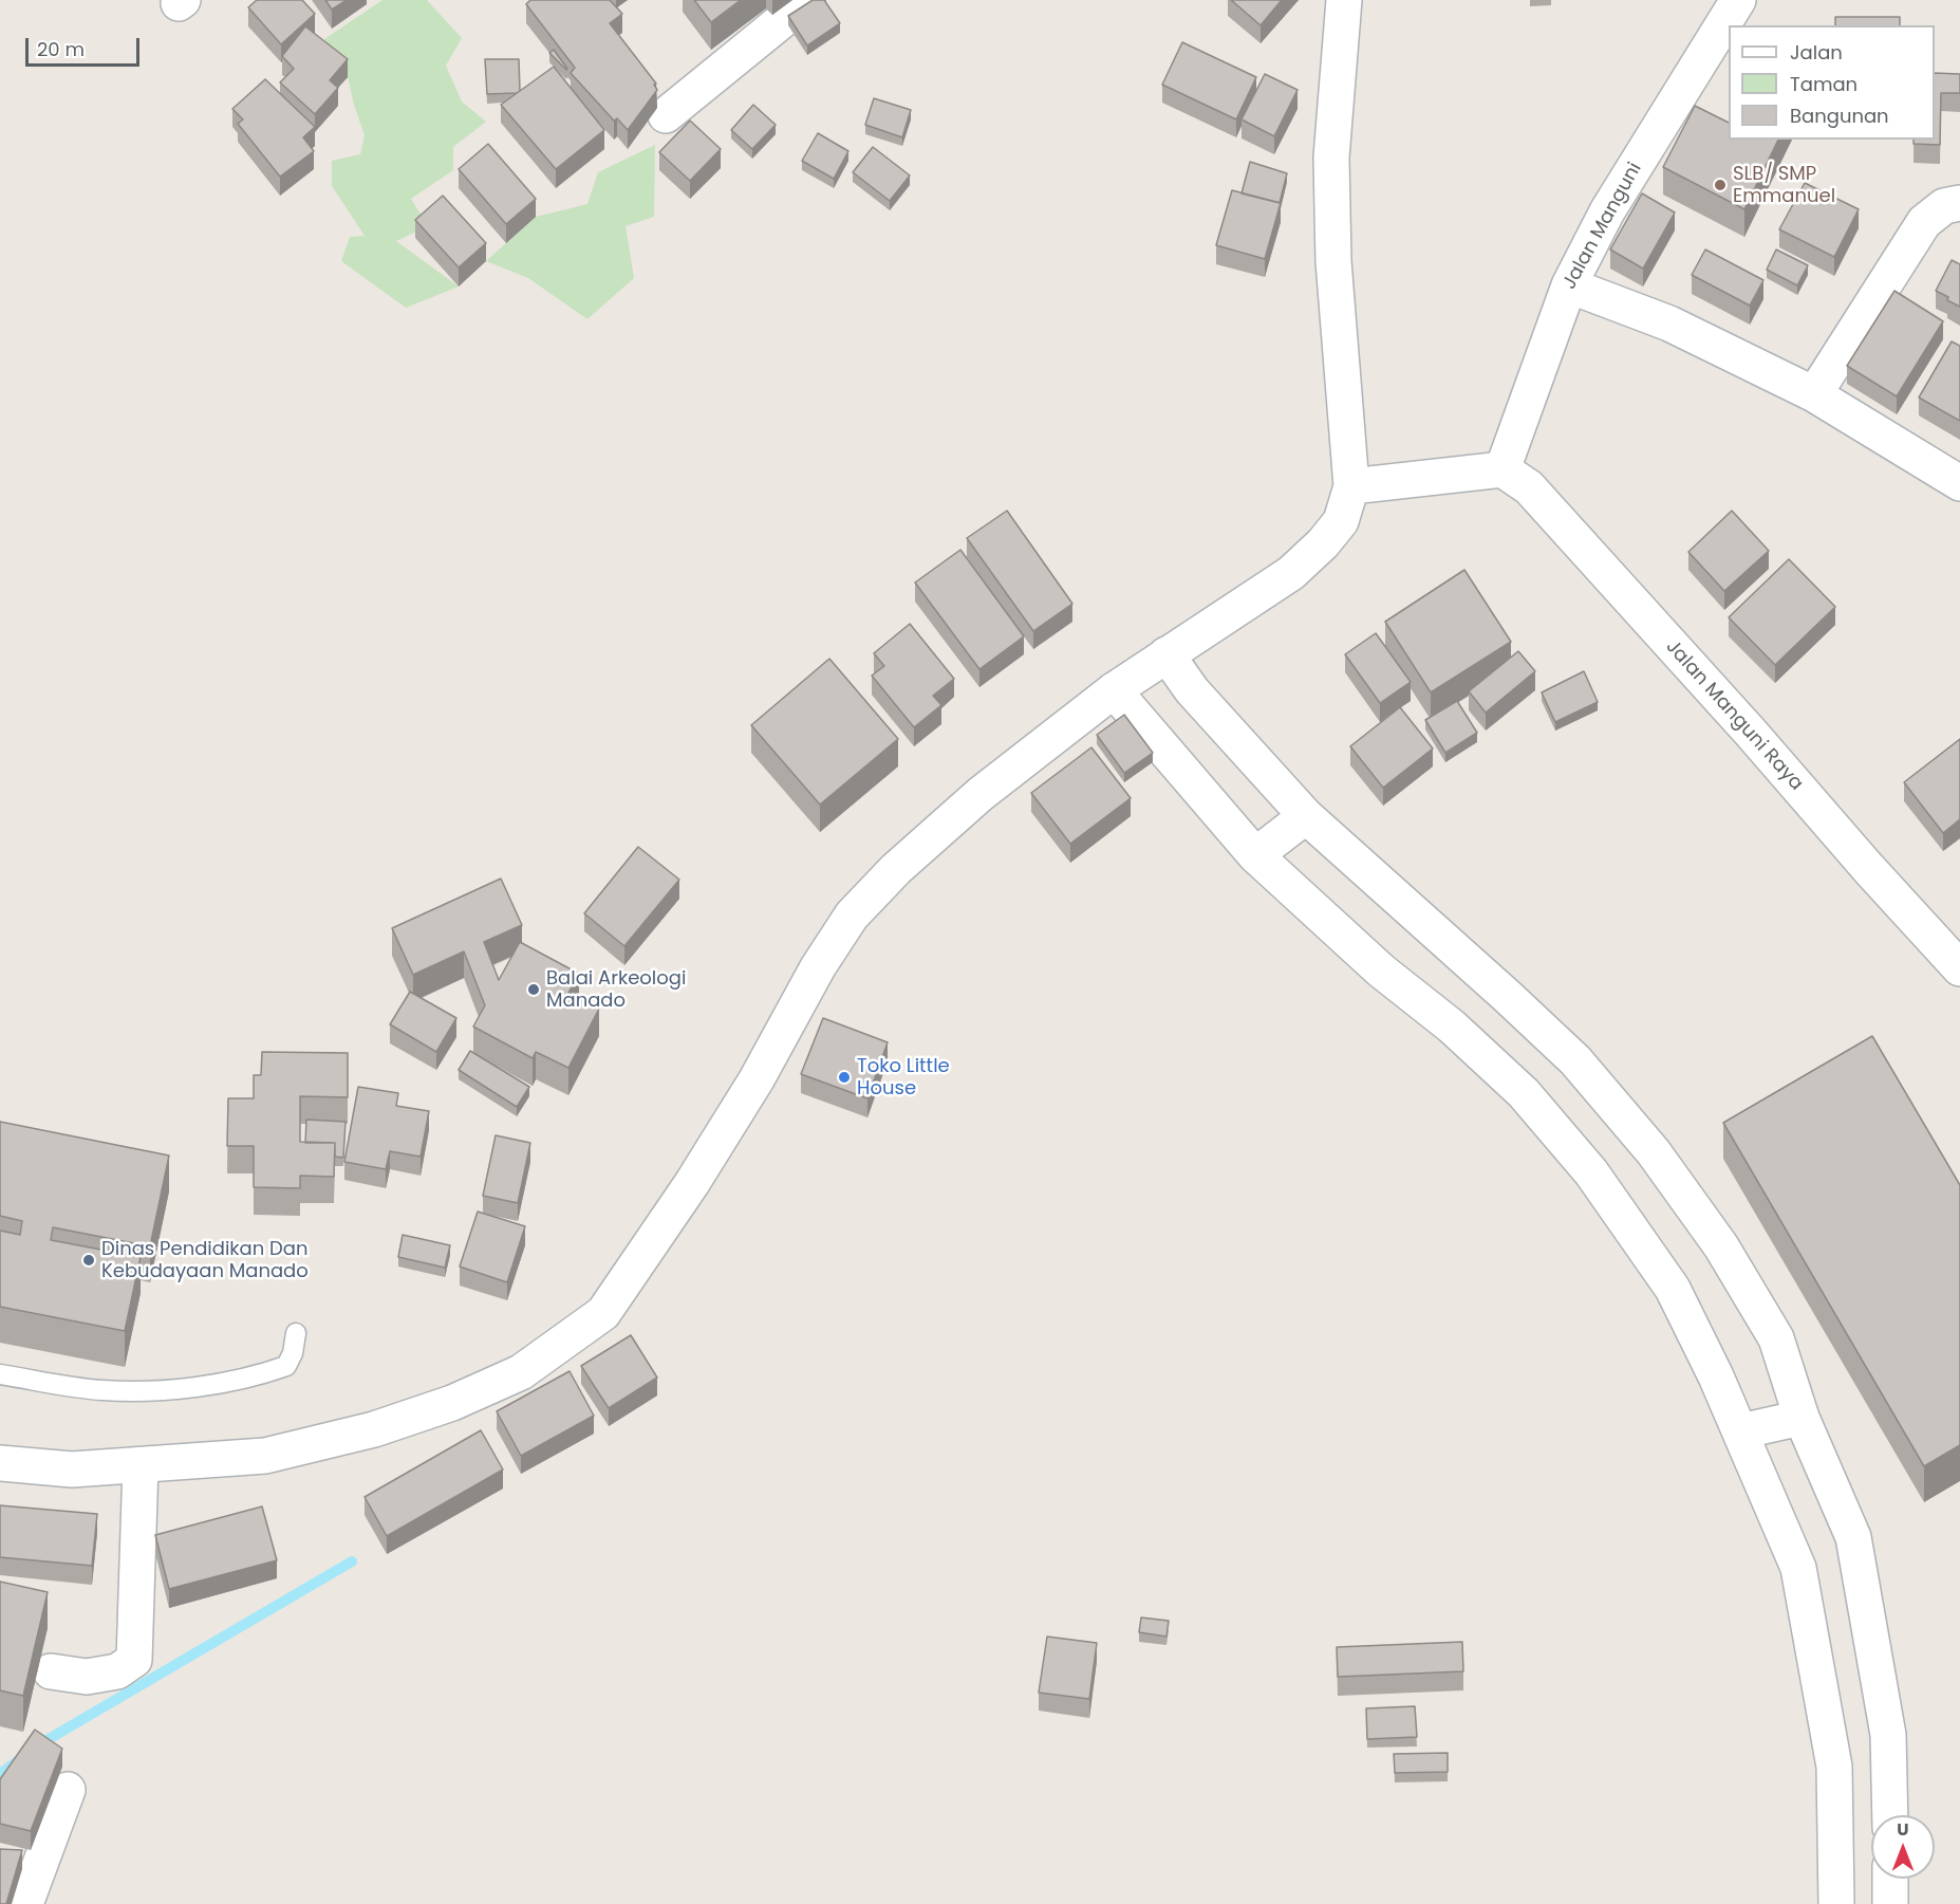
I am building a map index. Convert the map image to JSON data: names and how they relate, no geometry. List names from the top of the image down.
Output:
{
  "streets": {
    "street": ["Jalan Manguni", "Jalan Manguni Raya"]
  },
  "crossings": [
    ["Jalan Manguni", "Jalan Manguni Raya"]
  ],
  "places": [
    "SLB/ SMP Emmanuel",
    "Balai Arkeologi Manado",
    "Toko Little House",
    "Dinas Pendidikan Dan Kebudayaan Manado"
  ],
  "legend": ["Jalan", "Taman", "Bangunan"],
  "scale_bar": "20 m",
  "north": "top"
}
